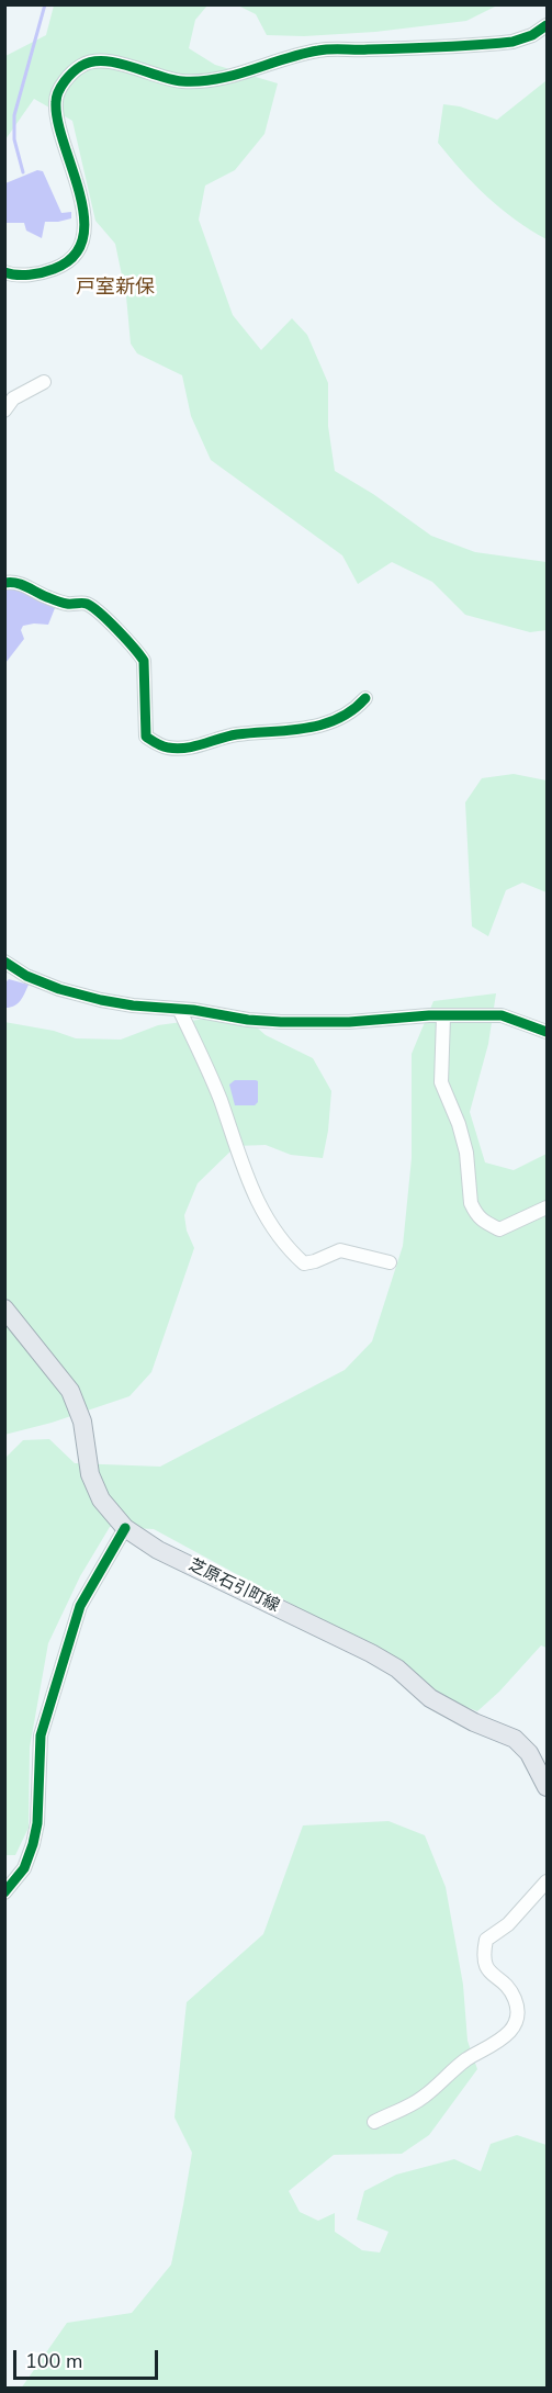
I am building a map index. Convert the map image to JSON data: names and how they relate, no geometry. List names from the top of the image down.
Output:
{
  "streets": {
    "main road": ["芝原石引町線"]
  },
  "districts": ["戸室新保"],
  "scale_bar": "100 m"
}
